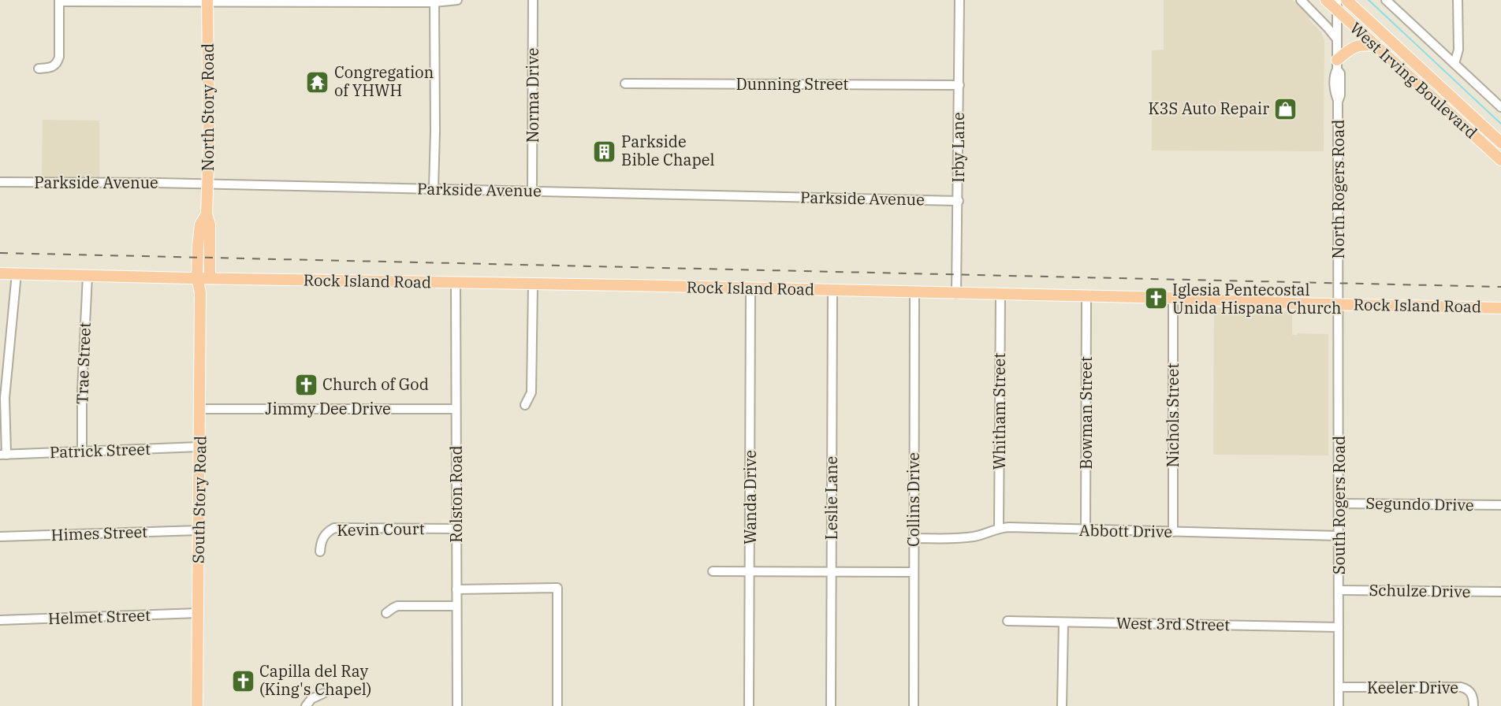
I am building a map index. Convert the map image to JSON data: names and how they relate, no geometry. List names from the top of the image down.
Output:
{
  "streets": {
    "main road": [
      "West Irving Boulevard",
      "North Story Road",
      "Rock Island Road",
      "South Story Road"
    ],
    "street": [
      "Dunning Street",
      "Norma Drive",
      "Irby Lane",
      "Parkside Avenue",
      "North Rogers Road",
      "Trae Street",
      "Jimmy Dee Drive",
      "Whitham Street",
      "Bowman Street",
      "Nichols Street",
      "Patrick Street",
      "Rolston Road",
      "Wanda Drive",
      "Leslie Lane",
      "Collins Drive",
      "Segundo Drive",
      "South Rogers Road",
      "Kevin Court",
      "Abbott Drive",
      "Himes Street",
      "Schulze Drive",
      "Helmet Street",
      "West 3rd Street",
      "Keeler Drive"
    ]
  },
  "crossings": [
    ["West Irving Boulevard", "North Rogers Road"],
    ["Dunning Street", "Irby Lane"],
    ["Norma Drive", "Parkside Avenue"],
    ["North Story Road", "Parkside Avenue"],
    ["North Story Road", "Rock Island Road"],
    ["North Story Road", "South Story Road"],
    ["Irby Lane", "Parkside Avenue"],
    ["Irby Lane", "Rock Island Road"],
    ["North Rogers Road", "Rock Island Road"],
    ["North Rogers Road", "South Rogers Road"],
    ["Rock Island Road", "Trae Street"],
    ["Rock Island Road", "Whitham Street"],
    ["Rock Island Road", "Bowman Street"],
    ["Rock Island Road", "Nichols Street"],
    ["Rock Island Road", "Rolston Road"],
    ["Rock Island Road", "Wanda Drive"],
    ["Rock Island Road", "Leslie Lane"],
    ["Rock Island Road", "South Story Road"],
    ["Rock Island Road", "Collins Drive"],
    ["Rock Island Road", "South Rogers Road"],
    ["Trae Street", "Patrick Street"],
    ["Jimmy Dee Drive", "Rolston Road"],
    ["Jimmy Dee Drive", "South Story Road"],
    ["Whitham Street", "Abbott Drive"],
    ["Bowman Street", "Abbott Drive"],
    ["Nichols Street", "Abbott Drive"],
    ["Patrick Street", "South Story Road"],
    ["Rolston Road", "Kevin Court"],
    ["South Story Road", "Himes Street"],
    ["South Story Road", "Helmet Street"],
    ["Collins Drive", "Abbott Drive"],
    ["Segundo Drive", "South Rogers Road"],
    ["South Rogers Road", "Abbott Drive"],
    ["South Rogers Road", "Schulze Drive"],
    ["South Rogers Road", "West 3rd Street"],
    ["South Rogers Road", "Keeler Drive"]
  ],
  "places": {
    "temple": ["Congregation of YHWH"],
    "shop": ["K3S Auto Repair"],
    "building": ["Parkside Bible Chapel"],
    "church": ["Iglesia Pentecostal Unida Hispana Church", "Church of God", "Capilla del Ray (King's Chapel)"]
  }
}
